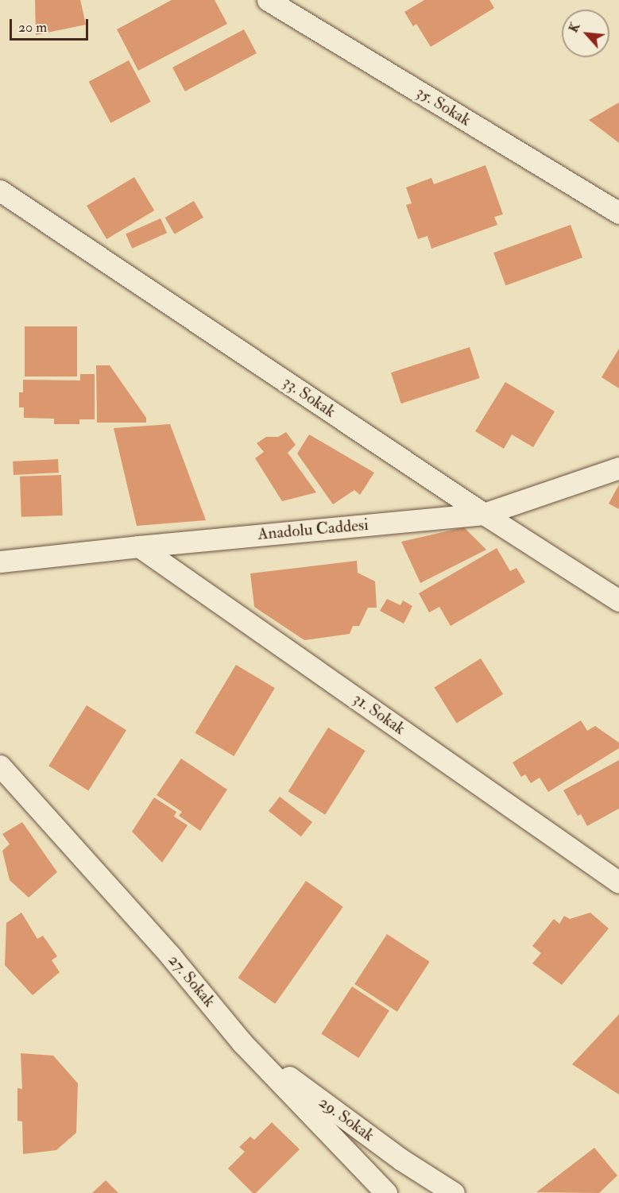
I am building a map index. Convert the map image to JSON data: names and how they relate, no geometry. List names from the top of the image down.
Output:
{
  "streets": {
    "street": [
      "35. Sokak",
      "33. Sokak",
      "Anadolu Caddesi",
      "31. Sokak",
      "27. Sokak",
      "29. Sokak"
    ]
  },
  "crossings": [
    ["33. Sokak", "Anadolu Caddesi"],
    ["Anadolu Caddesi", "31. Sokak"],
    ["27. Sokak", "29. Sokak"]
  ],
  "scale_bar": "20 m",
  "north": "top left"
}
